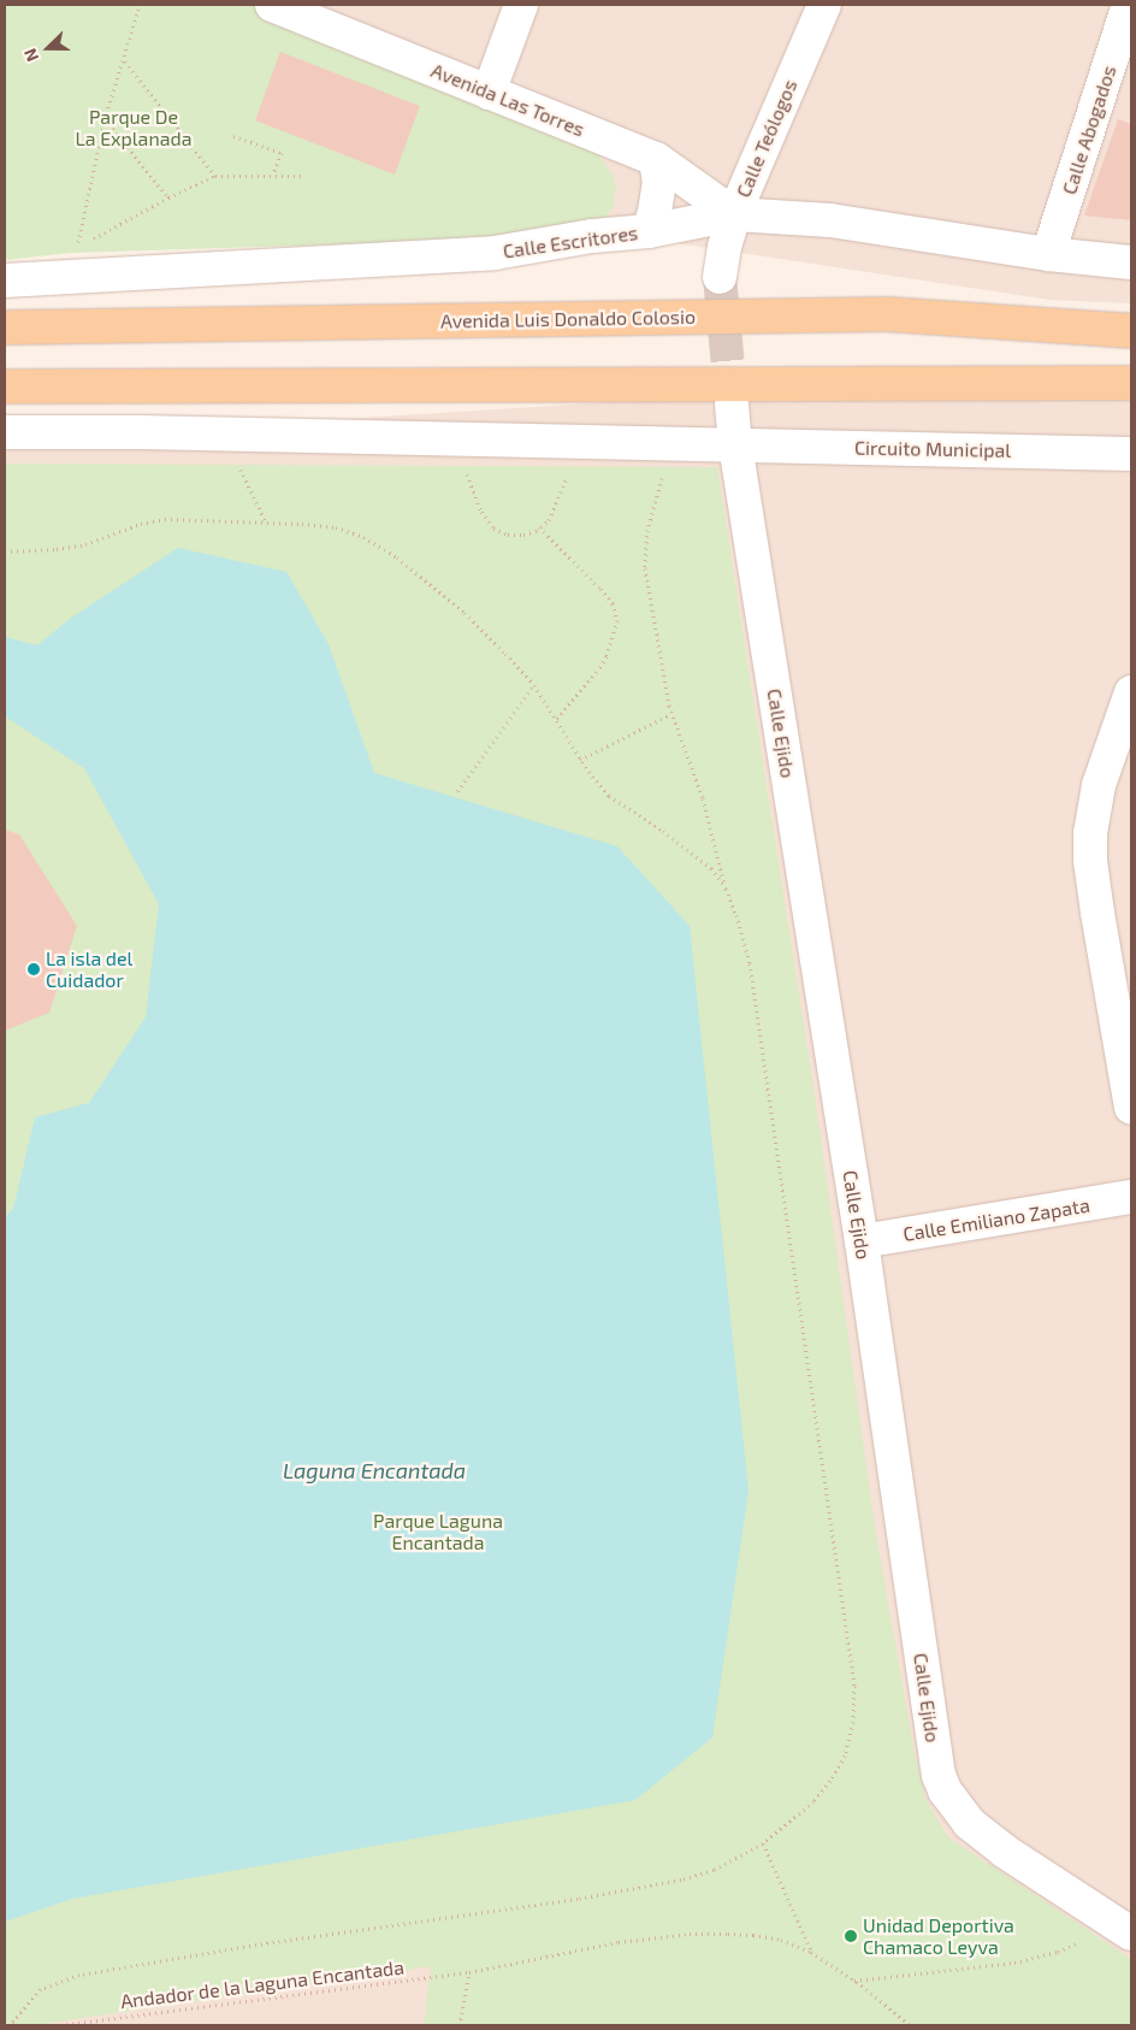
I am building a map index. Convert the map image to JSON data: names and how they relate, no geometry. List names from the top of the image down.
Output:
{
  "streets": {
    "main road": ["Avenida Luis Donaldo Colosio"],
    "street": [
      "Avenida Las Torres",
      "Calle Abogados",
      "Calle Teólogos",
      "Calle Escritores",
      "Circuito Municipal",
      "Calle Ejido",
      "Calle Emiliano Zapata"
    ],
    "path": ["Andador de la Laguna Encantada"]
  },
  "crossings": [
    ["Avenida Las Torres", "Calle Teólogos"],
    ["Avenida Las Torres", "Calle Escritores"],
    ["Calle Abogados", "Calle Escritores"],
    ["Calle Teólogos", "Calle Escritores"],
    ["Circuito Municipal", "Calle Ejido"],
    ["Calle Ejido", "Calle Emiliano Zapata"]
  ],
  "water": ["Laguna Encantada"],
  "parks": ["Parque De La Explanada", "Parque Laguna Encantada"],
  "places": ["La isla del Cuidador", "Unidad Deportiva Chamaco Leyva"],
  "north": "left"
}
